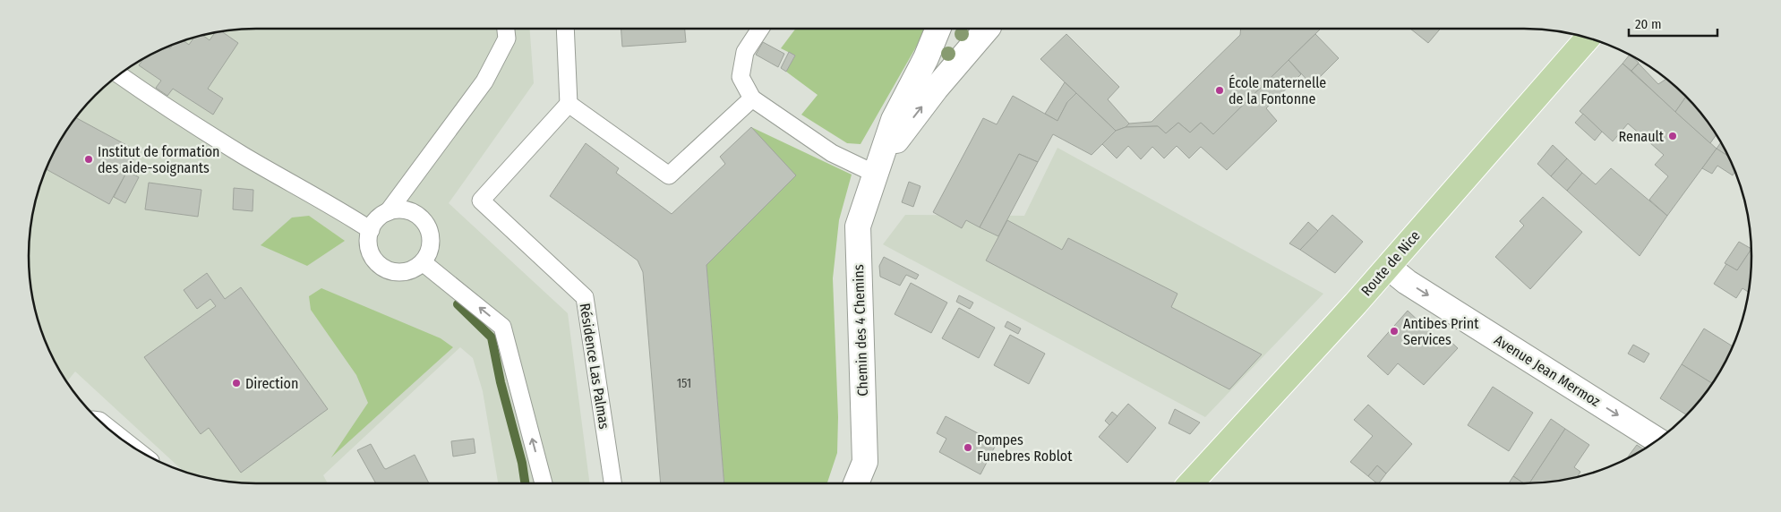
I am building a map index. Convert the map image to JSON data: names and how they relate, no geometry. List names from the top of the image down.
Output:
{
  "streets": {
    "main road": ["Route de Nice"],
    "street": ["Chemin des 4 Chemins", "Avenue Jean Mermoz"],
    "lane": ["Résidence Las Palmas"]
  },
  "crossings": [
    ["Route de Nice", "Avenue Jean Mermoz"]
  ],
  "one_way": ["Avenue Jean Mermoz"],
  "places": [
    "École maternelle de la Fontonne",
    "Renault",
    "Institut de formation des aide-soignants",
    "Antibes Print Services",
    "Direction",
    "Pompes Funebres Roblot"
  ],
  "house_numbers": ["151"],
  "scale_bar": "20 m"
}
